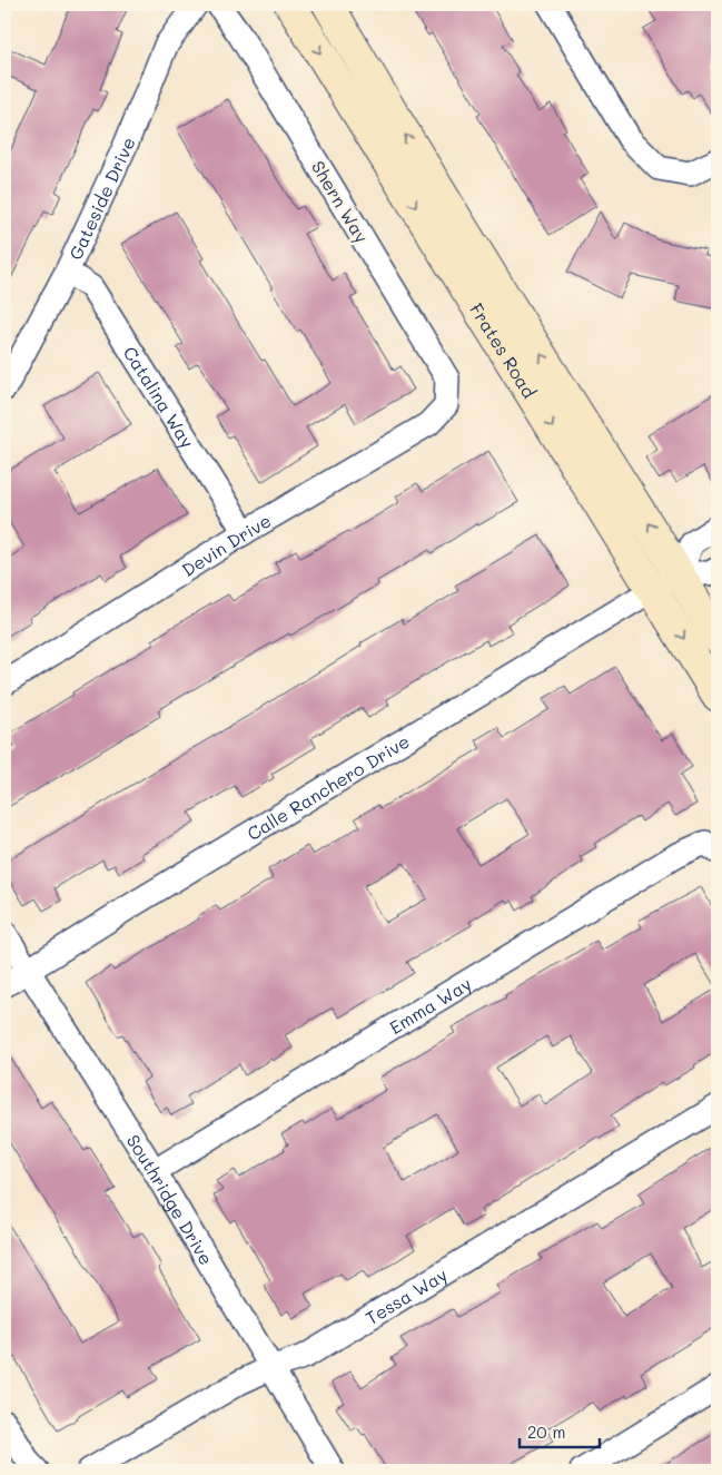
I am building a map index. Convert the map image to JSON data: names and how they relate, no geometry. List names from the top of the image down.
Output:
{
  "streets": {
    "street": [
      "Gateside Drive",
      "Shern Way",
      "Frates Road",
      "Catalina Way",
      "Devin Drive",
      "Calle Ranchero Drive",
      "Emma Way",
      "Southridge Drive",
      "Tessa Way"
    ]
  },
  "crossings": [
    ["Gateside Drive", "Catalina Way"],
    ["Shern Way", "Devin Drive"],
    ["Frates Road", "Calle Ranchero Drive"],
    ["Catalina Way", "Devin Drive"],
    ["Calle Ranchero Drive", "Southridge Drive"],
    ["Emma Way", "Southridge Drive"],
    ["Southridge Drive", "Tessa Way"]
  ],
  "scale_bar": "20 m"
}
